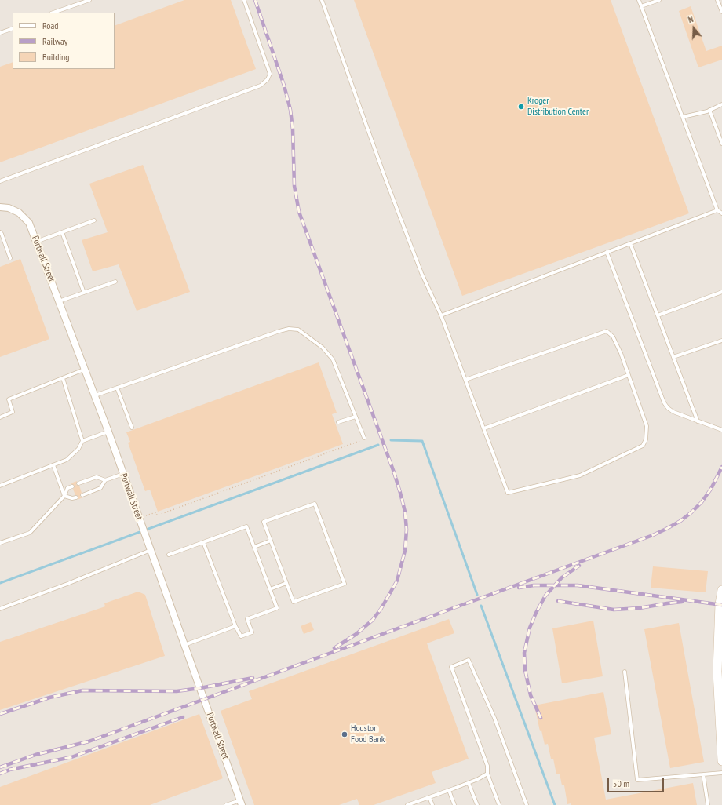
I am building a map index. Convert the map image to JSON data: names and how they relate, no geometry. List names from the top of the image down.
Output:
{
  "streets": {
    "street": ["Portwall Street"]
  },
  "places": ["Kroger Distribution Center", "Houston Food Bank"],
  "legend": ["Road", "Railway", "Building"],
  "scale_bar": "50 m",
  "north": "top"
}
